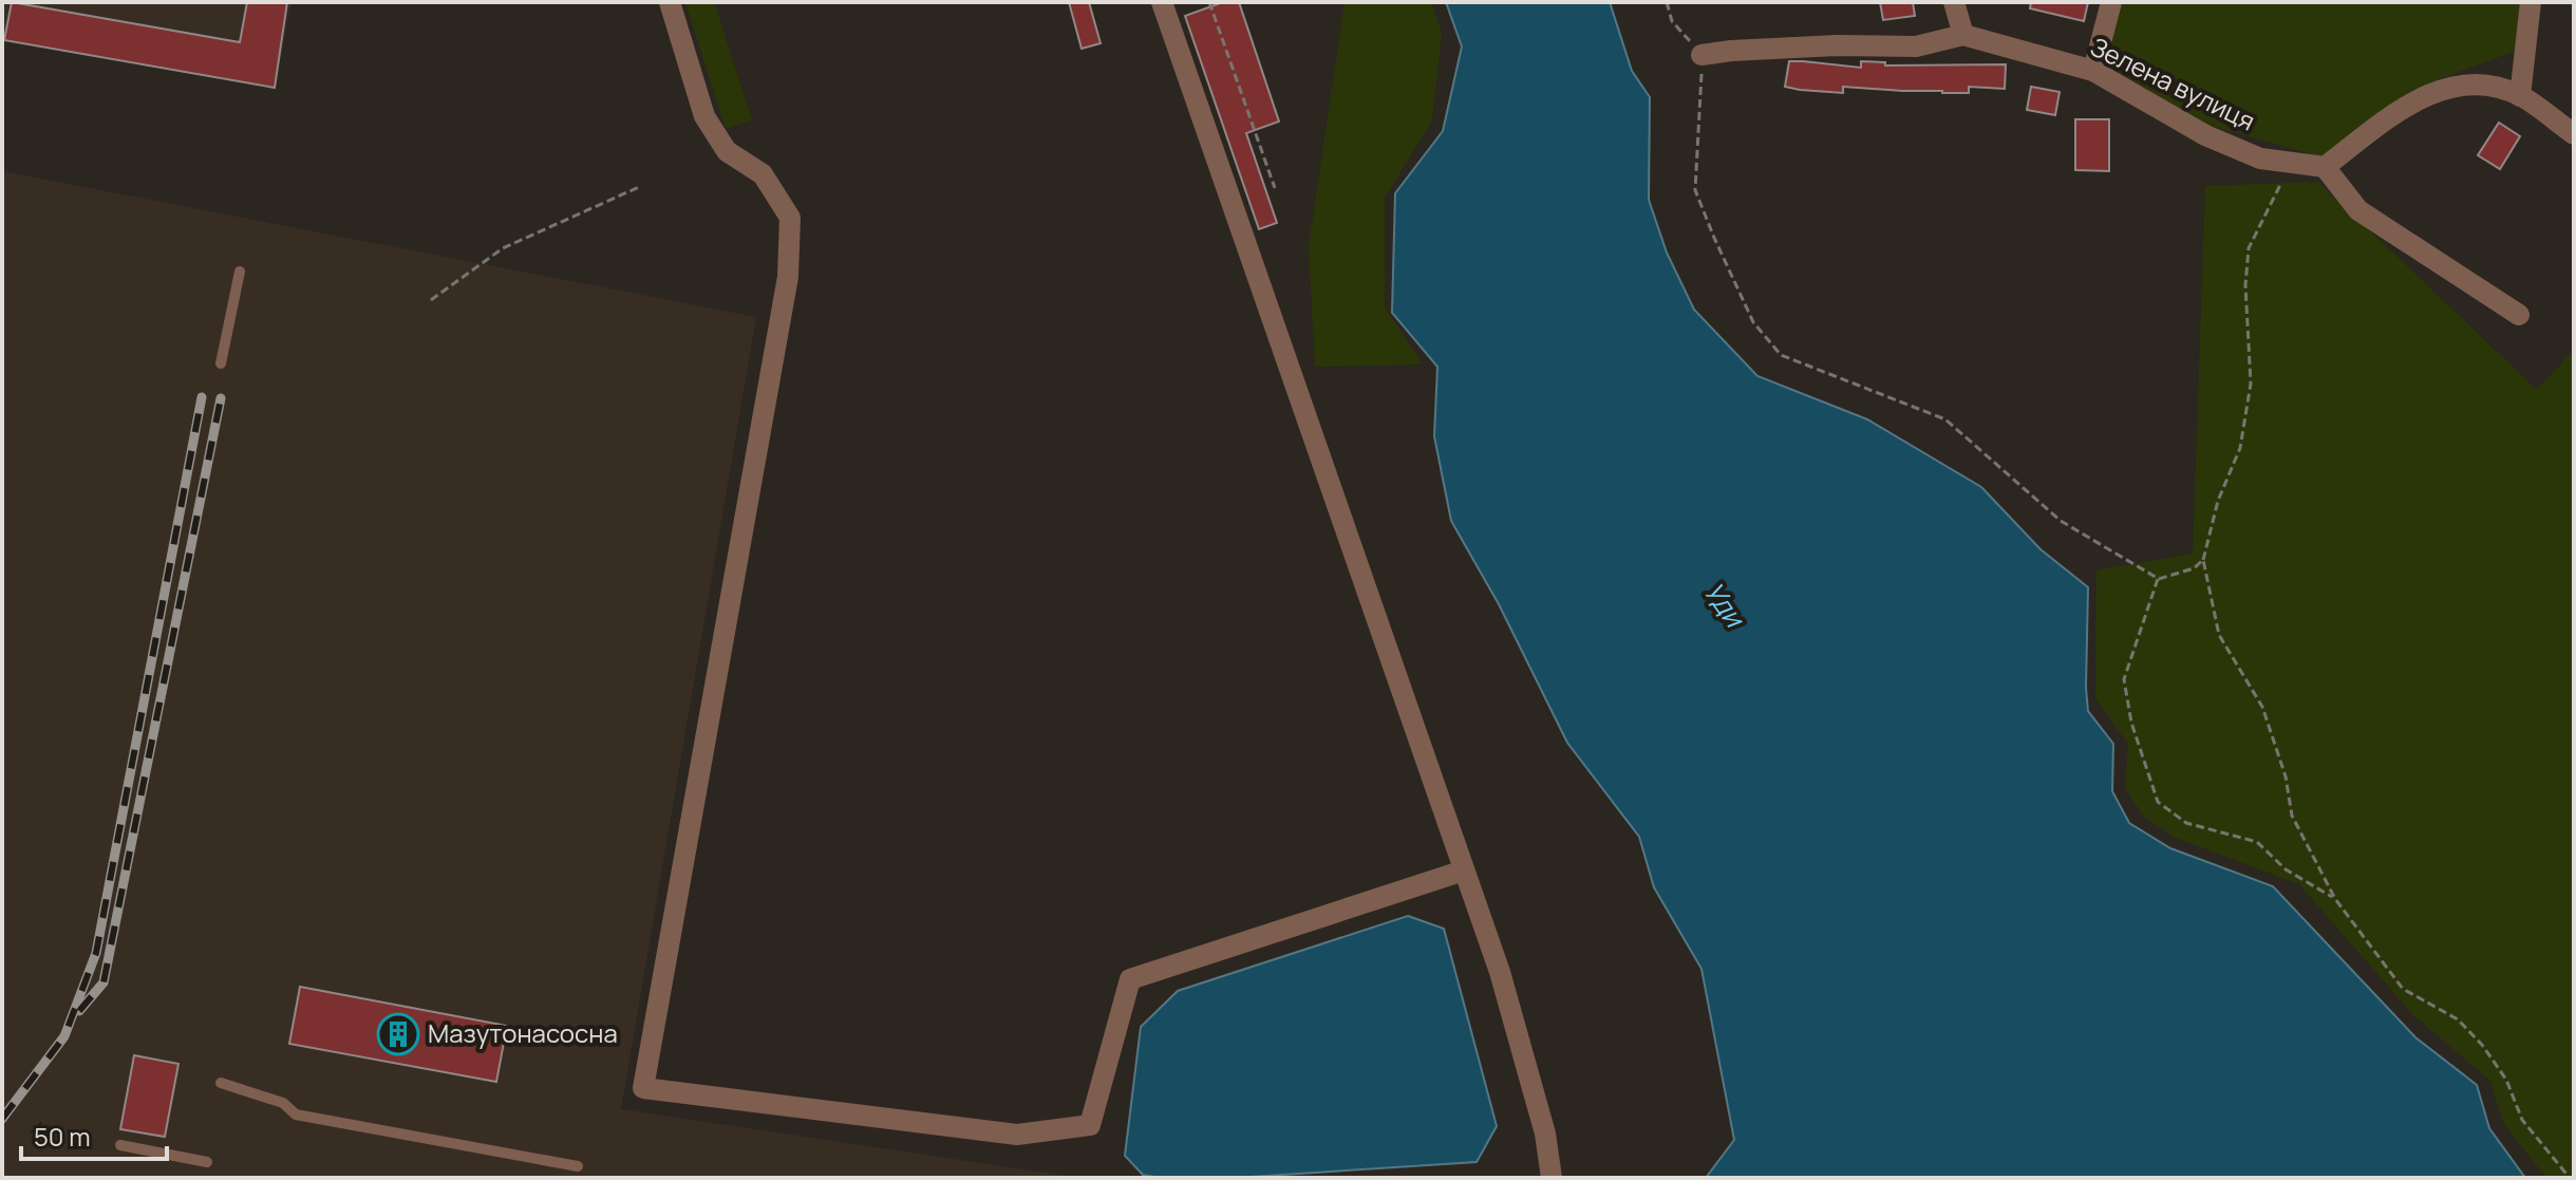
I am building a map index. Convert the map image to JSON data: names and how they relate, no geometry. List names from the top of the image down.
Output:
{
  "streets": {
    "street": ["Зелена вулиця"]
  },
  "water": ["Уди"],
  "places": {
    "building": ["Мазутонасосна"]
  },
  "scale_bar": "50 m"
}
